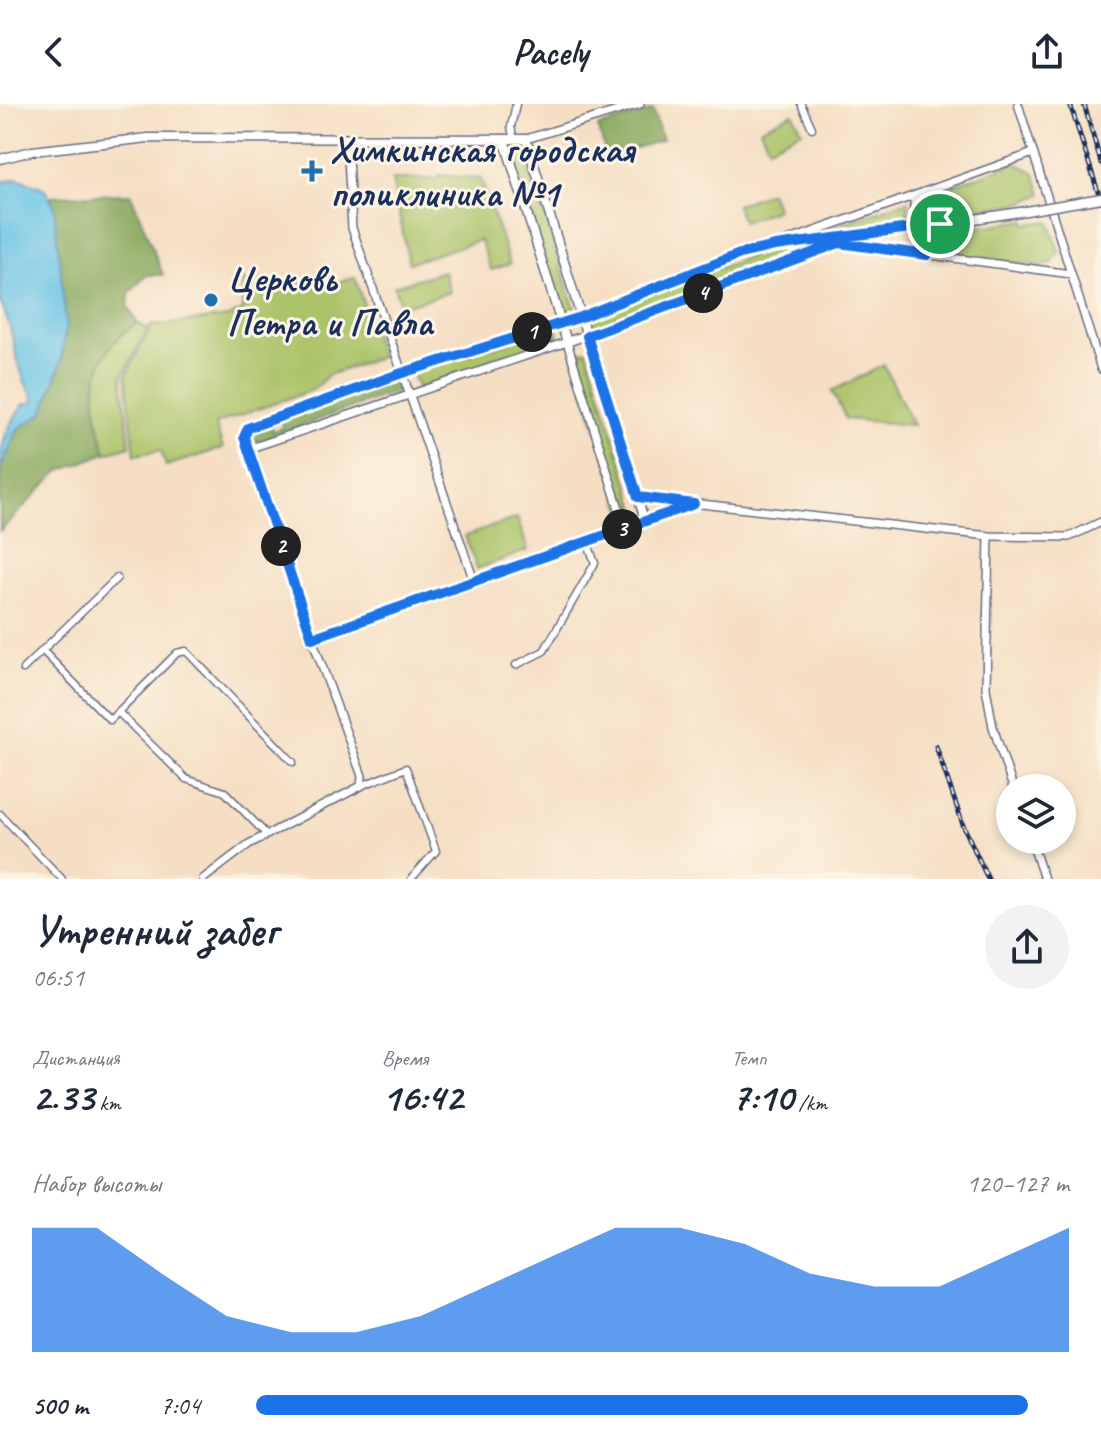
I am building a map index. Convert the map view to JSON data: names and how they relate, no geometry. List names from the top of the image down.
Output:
{
  "places": {
    "health": ["Химкинская городская поликлиника №1"],
    "other": ["Церковь Петра и Павла"]
  },
  "page": {
    "header": "Pacely",
    "pins": [
      "4",
      "1",
      "3",
      "2"
    ],
    "heading": ["Утренний забег", "06:51"],
    "stats": [
      ["Дистанция", "2.33 km"],
      ["Время", "16:42"],
      ["Темп", "7:10 /km"]
    ],
    "chart": ["Набор высоты", "120–127 m"],
    "list": [
      {
        "name": "500 m",
        "note": "7:04"
      }
    ]
  }
}
